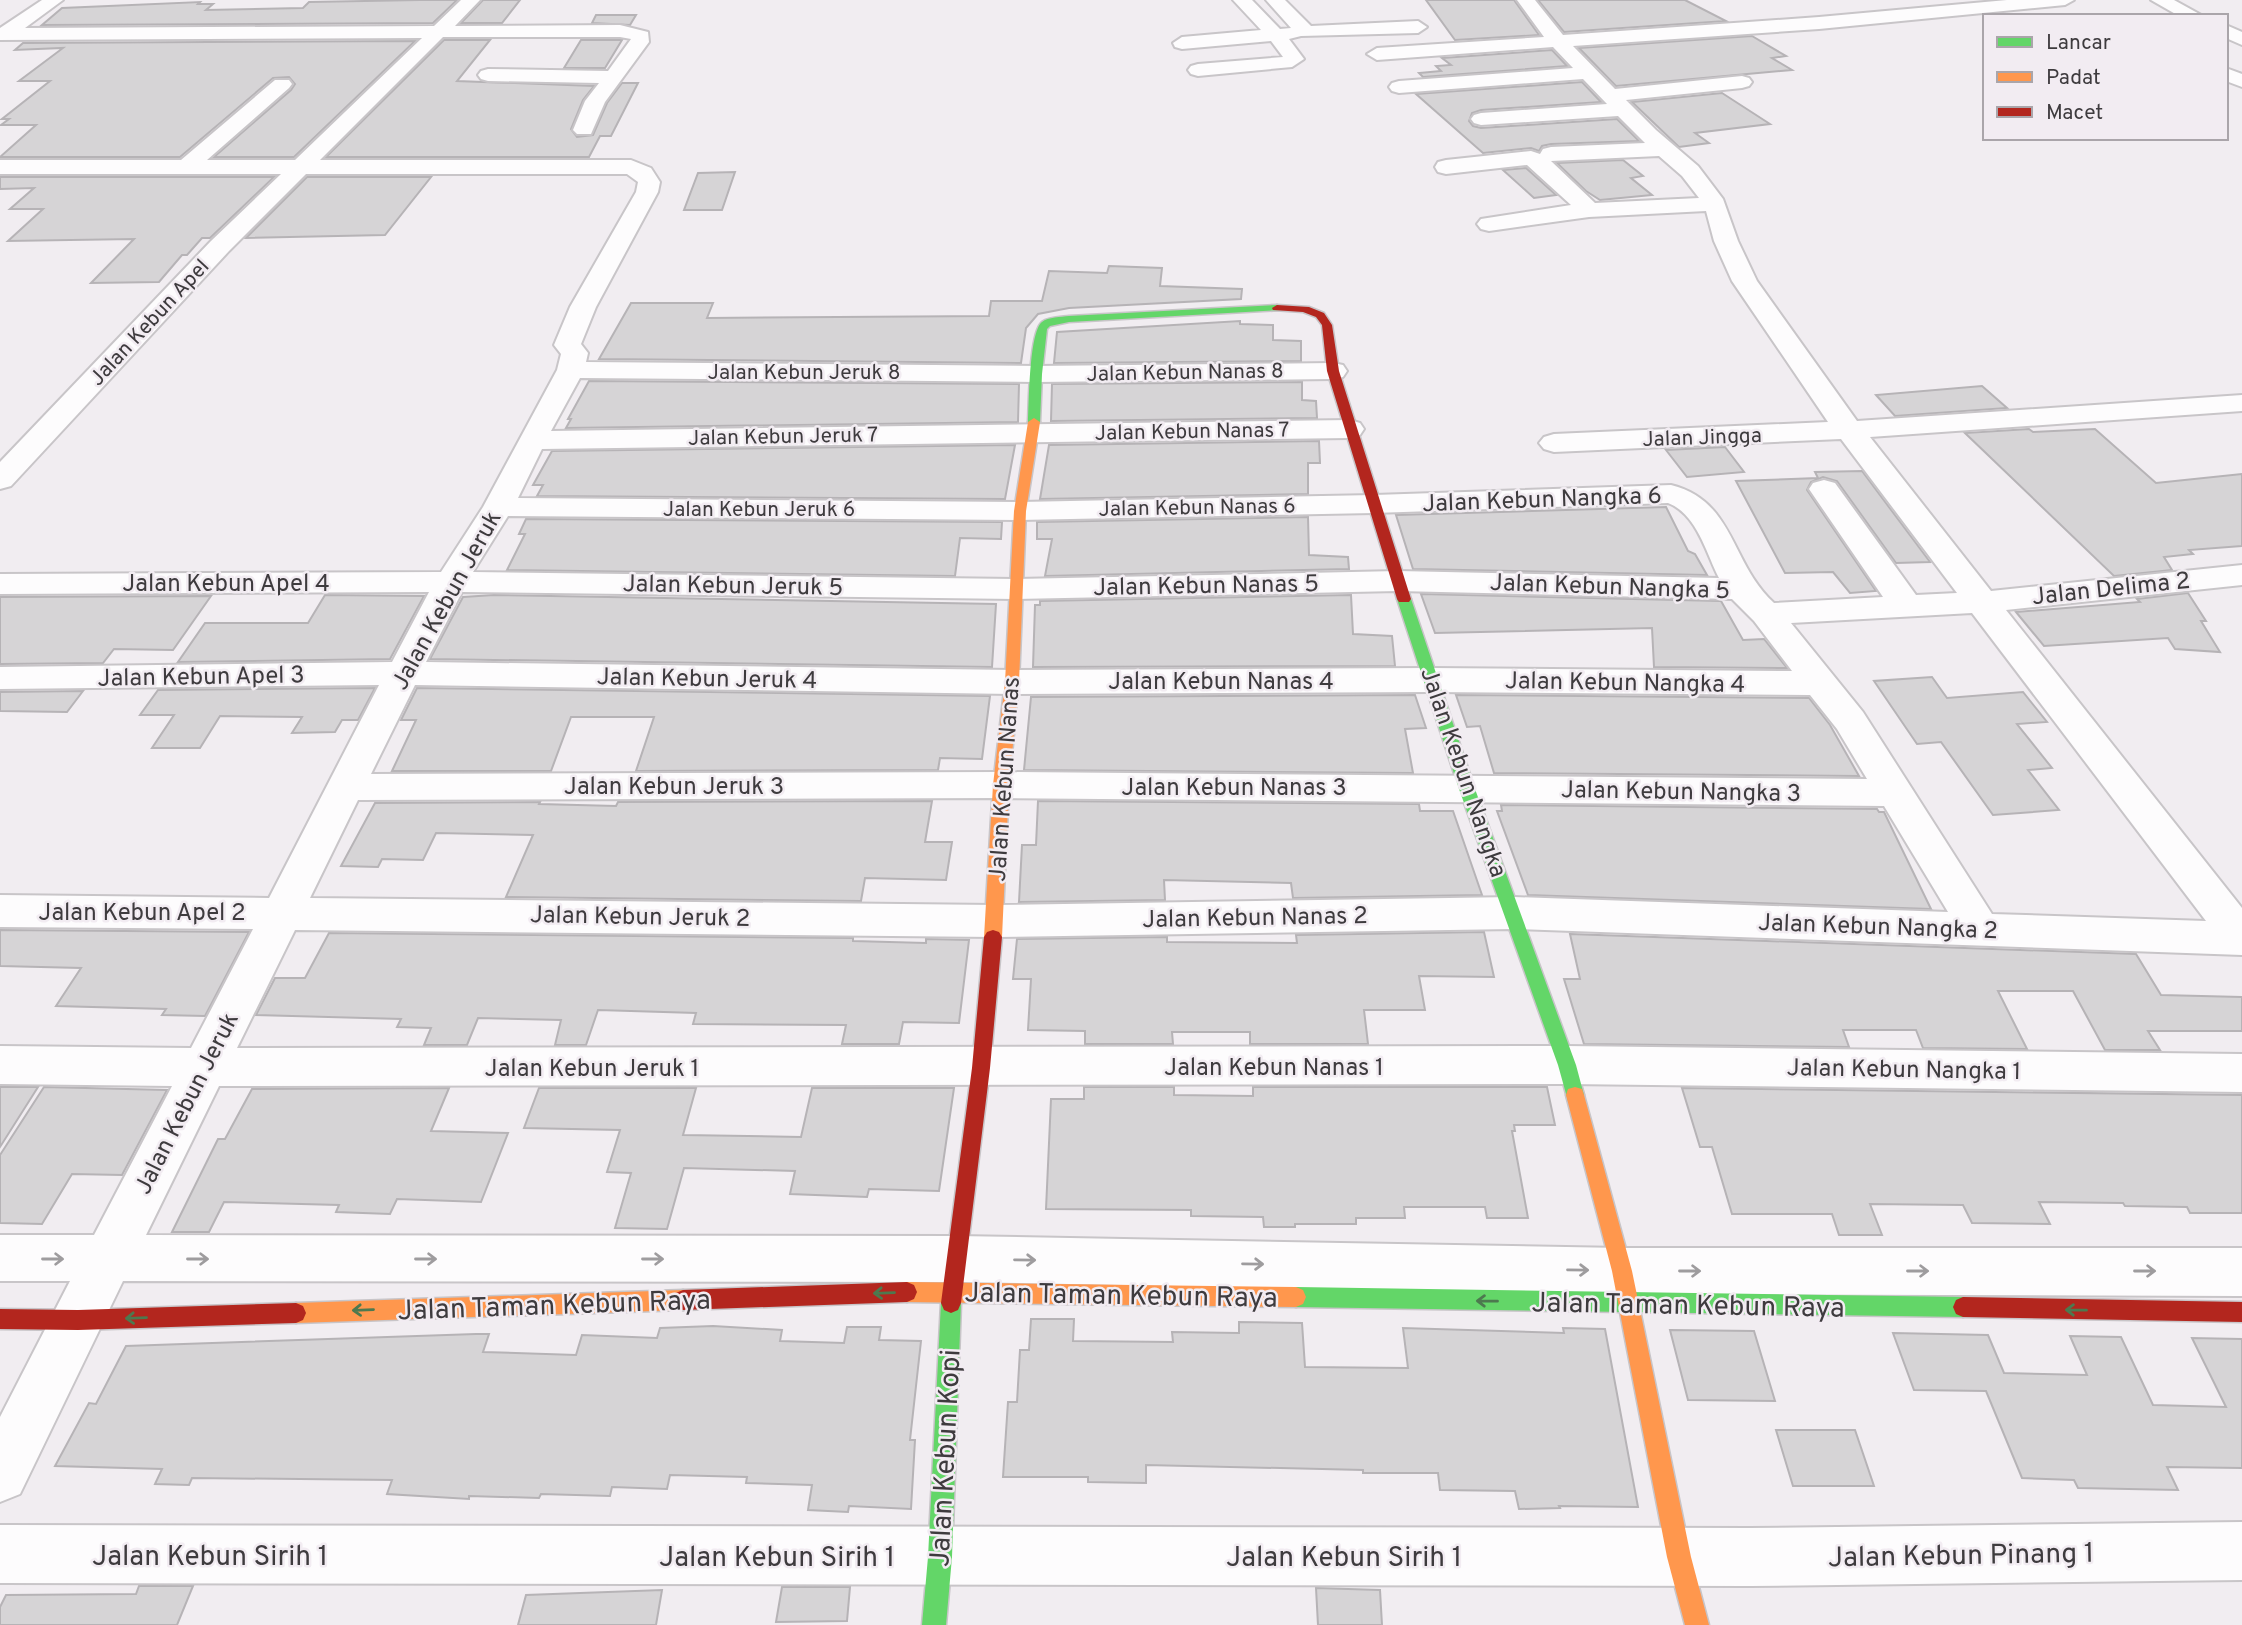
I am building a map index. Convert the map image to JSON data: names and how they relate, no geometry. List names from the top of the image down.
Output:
{
  "streets": {
    "street": [
      "Jalan Kebun Apel",
      "Jalan Kebun Jeruk 8",
      "Jalan Kebun Nanas 8",
      "Jalan Kebun Nanas 7",
      "Jalan Kebun Jeruk 7",
      "Jalan Jingga",
      "Jalan Kebun Nangka 6",
      "Jalan Kebun Nanas 6",
      "Jalan Kebun Jeruk 6",
      "Jalan Kebun Apel 4",
      "Jalan Kebun Jeruk 5",
      "Jalan Kebun Nanas 5",
      "Jalan Kebun Nangka 5",
      "Jalan Delima 2",
      "Jalan Kebun Jeruk",
      "Jalan Kebun Apel 3",
      "Jalan Kebun Jeruk 4",
      "Jalan Kebun Nanas 4",
      "Jalan Kebun Nangka 4",
      "Jalan Kebun Nangka",
      "Jalan Kebun Nanas",
      "Jalan Kebun Jeruk 3",
      "Jalan Kebun Nanas 3",
      "Jalan Kebun Nangka 3",
      "Jalan Kebun Apel 2",
      "Jalan Kebun Jeruk 2",
      "Jalan Kebun Nanas 2",
      "Jalan Kebun Nangka 2",
      "Jalan Kebun Nanas 1",
      "Jalan Kebun Jeruk 1",
      "Jalan Kebun Nangka 1",
      "Jalan Taman Kebun Raya",
      "Jalan Kebun Kopi",
      "Jalan Kebun Pinang 1",
      "Jalan Kebun Sirih 1"
    ]
  },
  "crossings": [
    ["Jalan Kebun Jeruk 8", "Jalan Kebun Nanas 8"],
    ["Jalan Kebun Jeruk 8", "Jalan Kebun Jeruk"],
    ["Jalan Kebun Jeruk 8", "Jalan Kebun Nanas"],
    ["Jalan Kebun Nanas 8", "Jalan Kebun Nangka"],
    ["Jalan Kebun Nanas 8", "Jalan Kebun Nanas"],
    ["Jalan Kebun Nanas 7", "Jalan Kebun Jeruk 7"],
    ["Jalan Kebun Nanas 7", "Jalan Kebun Nangka"],
    ["Jalan Kebun Nanas 7", "Jalan Kebun Nanas"],
    ["Jalan Kebun Jeruk 7", "Jalan Kebun Jeruk"],
    ["Jalan Kebun Jeruk 7", "Jalan Kebun Nanas"],
    ["Jalan Kebun Nangka 6", "Jalan Kebun Nanas 6"],
    ["Jalan Kebun Nangka 6", "Jalan Kebun Nangka 5"],
    ["Jalan Kebun Nangka 6", "Jalan Kebun Nangka"],
    ["Jalan Kebun Nanas 6", "Jalan Kebun Jeruk 6"],
    ["Jalan Kebun Nanas 6", "Jalan Kebun Nangka"],
    ["Jalan Kebun Nanas 6", "Jalan Kebun Nanas"],
    ["Jalan Kebun Jeruk 6", "Jalan Kebun Jeruk"],
    ["Jalan Kebun Jeruk 6", "Jalan Kebun Nanas"],
    ["Jalan Kebun Apel 4", "Jalan Kebun Jeruk 5"],
    ["Jalan Kebun Apel 4", "Jalan Kebun Jeruk"],
    ["Jalan Kebun Jeruk 5", "Jalan Kebun Nanas 5"],
    ["Jalan Kebun Jeruk 5", "Jalan Kebun Jeruk"],
    ["Jalan Kebun Jeruk 5", "Jalan Kebun Nanas"],
    ["Jalan Kebun Nanas 5", "Jalan Kebun Nangka 5"],
    ["Jalan Kebun Nanas 5", "Jalan Kebun Nangka"],
    ["Jalan Kebun Nanas 5", "Jalan Kebun Nanas"],
    ["Jalan Kebun Nangka 5", "Jalan Delima 2"],
    ["Jalan Kebun Nangka 5", "Jalan Kebun Nangka"],
    ["Jalan Kebun Jeruk", "Jalan Kebun Apel 3"],
    ["Jalan Kebun Jeruk", "Jalan Kebun Jeruk 4"],
    ["Jalan Kebun Jeruk", "Jalan Kebun Jeruk 3"],
    ["Jalan Kebun Jeruk", "Jalan Kebun Apel 2"],
    ["Jalan Kebun Jeruk", "Jalan Kebun Jeruk 2"],
    ["Jalan Kebun Jeruk", "Jalan Kebun Jeruk 1"],
    ["Jalan Kebun Jeruk", "Jalan Taman Kebun Raya"],
    ["Jalan Kebun Apel 3", "Jalan Kebun Jeruk 4"],
    ["Jalan Kebun Jeruk 4", "Jalan Kebun Nanas 4"],
    ["Jalan Kebun Jeruk 4", "Jalan Kebun Nanas"],
    ["Jalan Kebun Nanas 4", "Jalan Kebun Nangka 4"],
    ["Jalan Kebun Nanas 4", "Jalan Kebun Nangka"],
    ["Jalan Kebun Nanas 4", "Jalan Kebun Nanas"],
    ["Jalan Kebun Nangka 4", "Jalan Kebun Nangka"],
    ["Jalan Kebun Nangka", "Jalan Kebun Nanas"],
    ["Jalan Kebun Nangka", "Jalan Kebun Nanas 3"],
    ["Jalan Kebun Nangka", "Jalan Kebun Nangka 3"],
    ["Jalan Kebun Nangka", "Jalan Kebun Nanas 2"],
    ["Jalan Kebun Nangka", "Jalan Kebun Nangka 2"],
    ["Jalan Kebun Nangka", "Jalan Kebun Nanas 1"],
    ["Jalan Kebun Nangka", "Jalan Kebun Nangka 1"],
    ["Jalan Kebun Nangka", "Jalan Taman Kebun Raya"],
    ["Jalan Kebun Nangka", "Jalan Kebun Pinang 1"],
    ["Jalan Kebun Nangka", "Jalan Kebun Sirih 1"],
    ["Jalan Kebun Nanas", "Jalan Kebun Jeruk 3"],
    ["Jalan Kebun Nanas", "Jalan Kebun Nanas 3"],
    ["Jalan Kebun Nanas", "Jalan Kebun Jeruk 2"],
    ["Jalan Kebun Nanas", "Jalan Kebun Nanas 2"],
    ["Jalan Kebun Nanas", "Jalan Kebun Nanas 1"],
    ["Jalan Kebun Nanas", "Jalan Kebun Jeruk 1"],
    ["Jalan Kebun Nanas", "Jalan Taman Kebun Raya"],
    ["Jalan Kebun Nanas", "Jalan Kebun Kopi"],
    ["Jalan Kebun Jeruk 3", "Jalan Kebun Nanas 3"],
    ["Jalan Kebun Nanas 3", "Jalan Kebun Nangka 3"],
    ["Jalan Kebun Apel 2", "Jalan Kebun Jeruk 2"],
    ["Jalan Kebun Jeruk 2", "Jalan Kebun Nanas 2"],
    ["Jalan Kebun Nanas 2", "Jalan Kebun Nangka 2"],
    ["Jalan Kebun Nanas 1", "Jalan Kebun Jeruk 1"],
    ["Jalan Kebun Nanas 1", "Jalan Kebun Nangka 1"],
    ["Jalan Taman Kebun Raya", "Jalan Kebun Kopi"],
    ["Jalan Kebun Kopi", "Jalan Kebun Sirih 1"],
    ["Jalan Kebun Pinang 1", "Jalan Kebun Sirih 1"]
  ],
  "legend": ["Lancar", "Padat", "Macet"]
}
